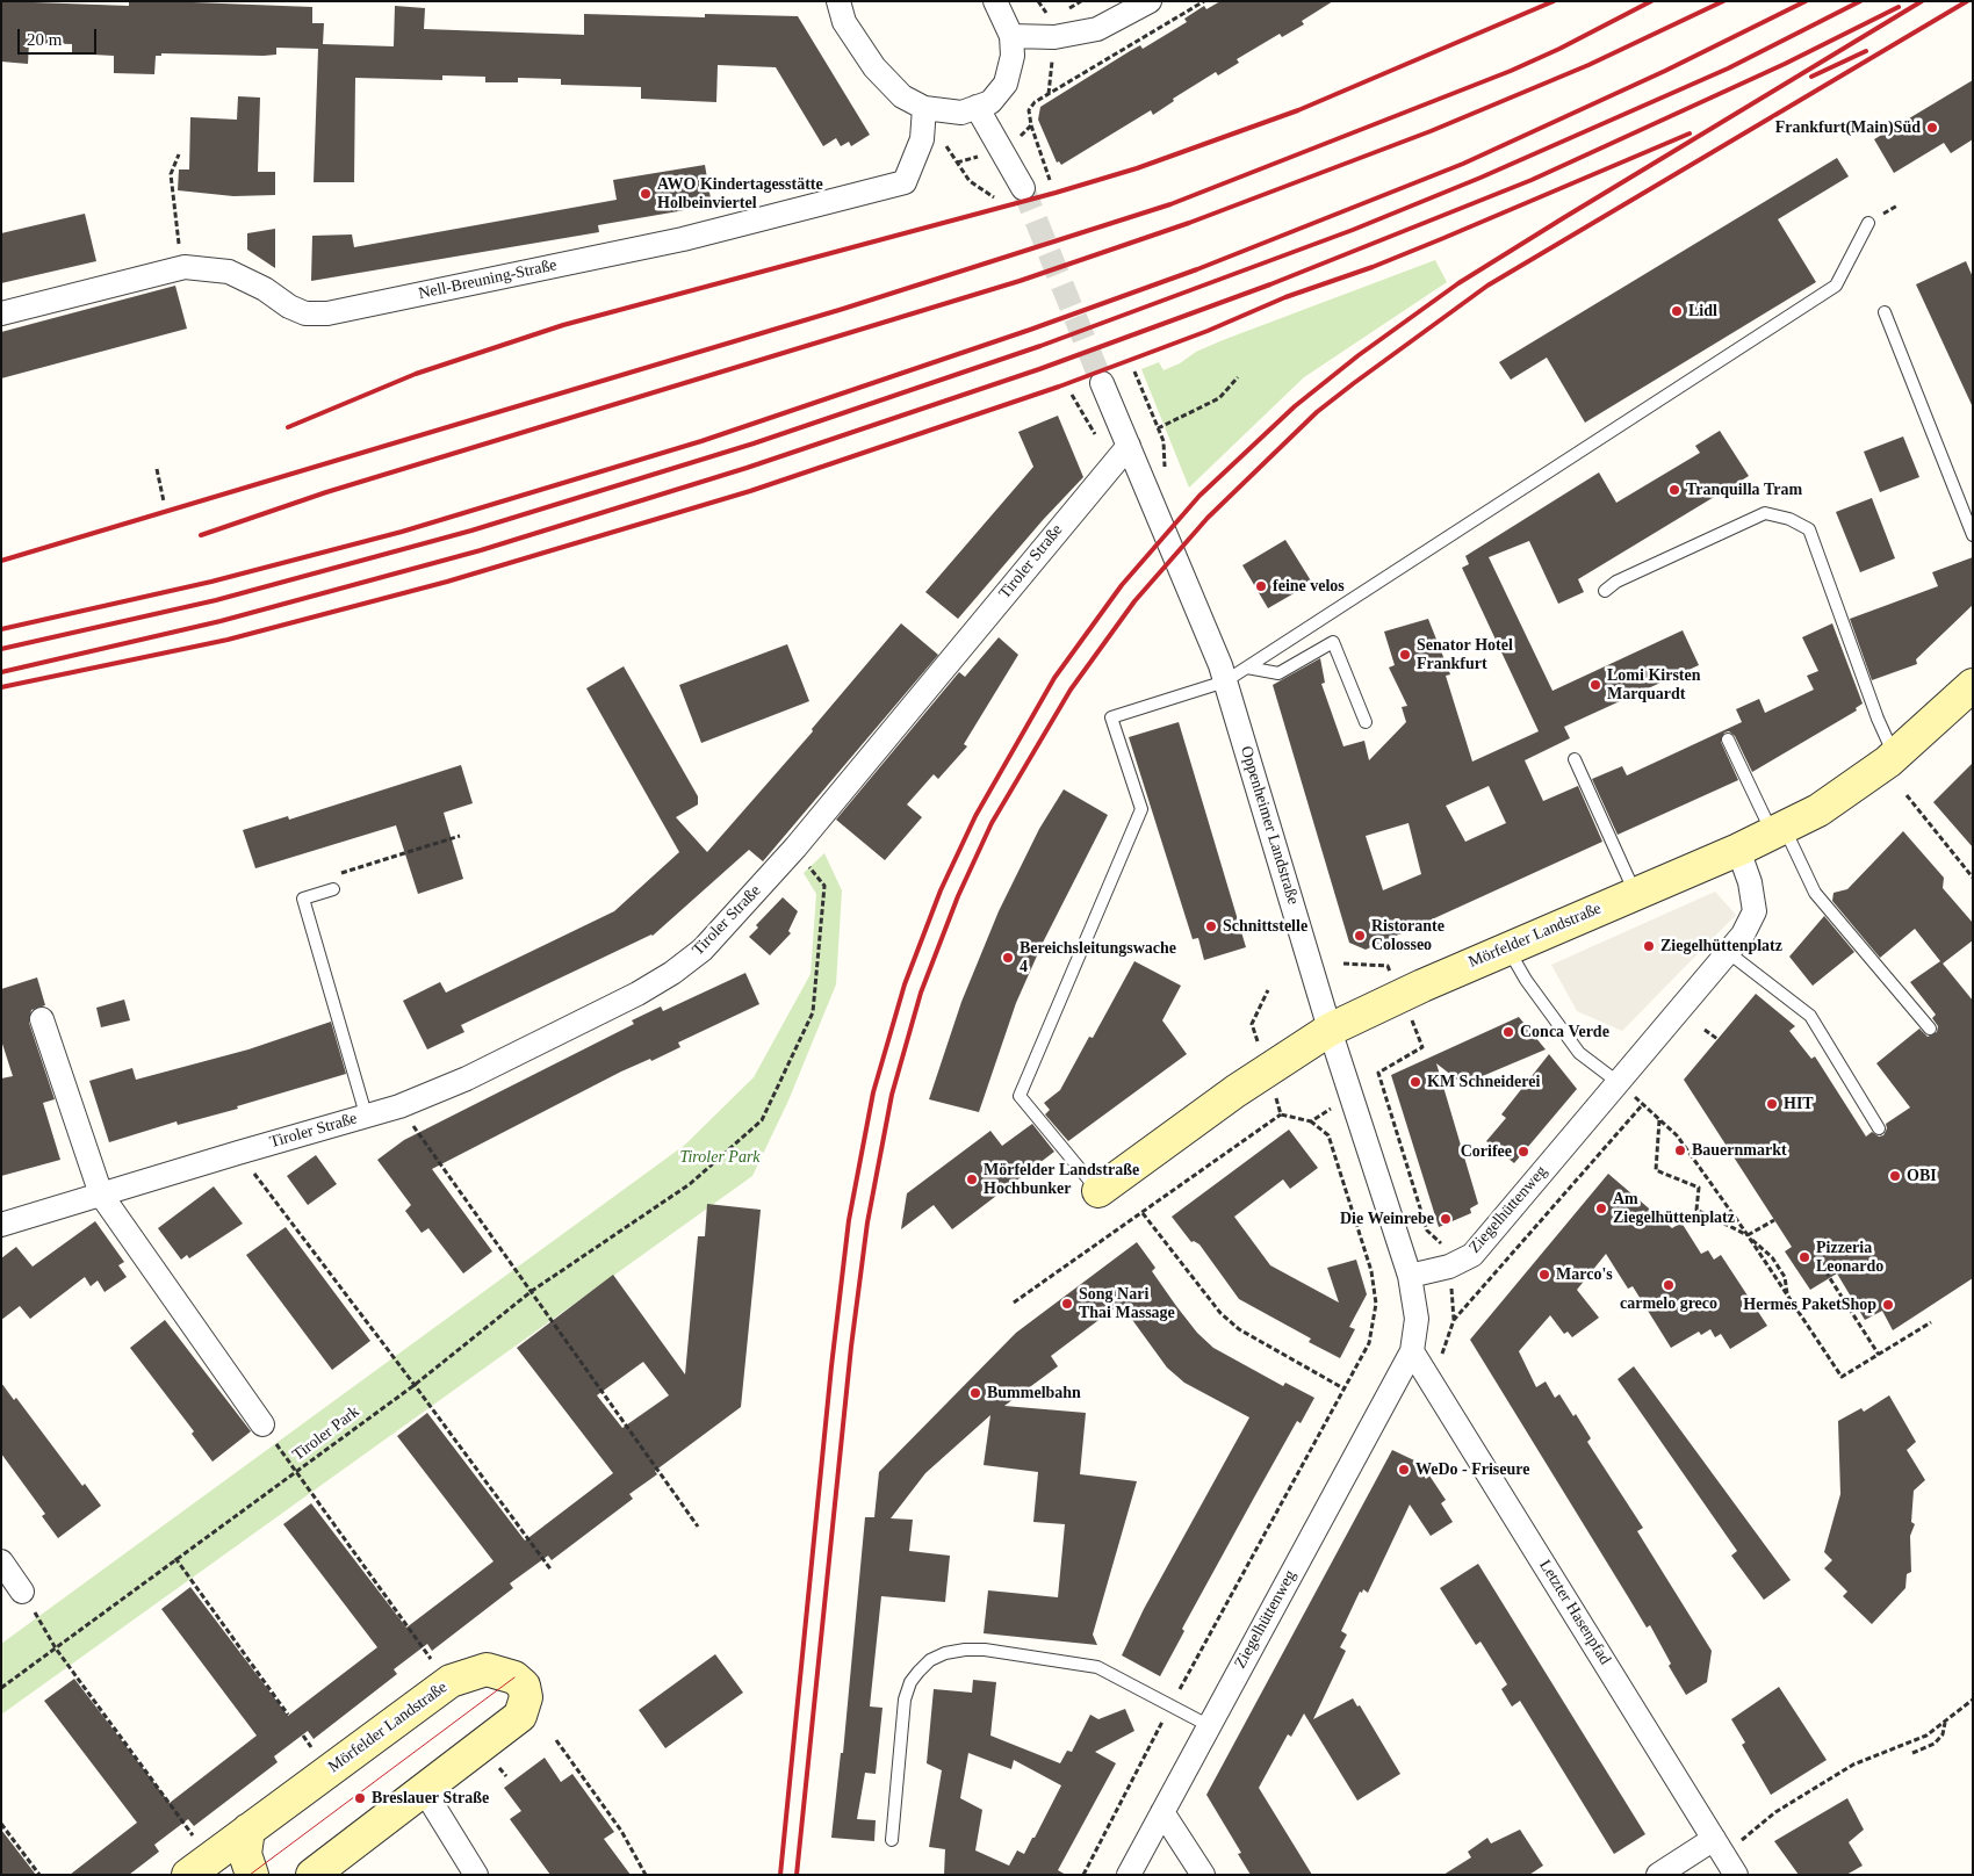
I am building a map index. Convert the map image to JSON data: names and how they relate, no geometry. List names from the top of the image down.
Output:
{
  "streets": {
    "main road": ["Mörfelder Landstraße"],
    "street": [
      "Nell-Breuning-Straße",
      "Tiroler Straße",
      "Oppenheimer Landstraße",
      "Ziegelhüttenweg",
      "Letzter Hasenpfad"
    ],
    "path": ["Tiroler Park"]
  },
  "crossings": [
    ["Tiroler Straße", "Oppenheimer Landstraße"],
    ["Tiroler Straße", "Tiroler Park"],
    ["Oppenheimer Landstraße", "Mörfelder Landstraße"],
    ["Oppenheimer Landstraße", "Ziegelhüttenweg"],
    ["Mörfelder Landstraße", "Ziegelhüttenweg"],
    ["Ziegelhüttenweg", "Letzter Hasenpfad"]
  ],
  "parks": ["Tiroler Park"],
  "places": [
    "Frankfurt(Main)Süd",
    "AWO Kindertagesstätte Holbeinviertel",
    "Lidl",
    "Tranquilla Tram",
    "feine velos",
    "Senator Hotel Frankfurt",
    "Lomi Kirsten Marquardt",
    "Schnittstelle",
    "Ristorante Colosseo",
    "Ziegelhüttenplatz",
    "Bereichsleitungswache 4",
    "Conca Verde",
    "KM Schneiderei",
    "HIT",
    "Bauernmarkt",
    "Corifee",
    "OBI",
    "Mörfelder Landstraße Hochbunker",
    "Am Ziegelhüttenplatz",
    "Die Weinrebe",
    "Pizzeria Leonardo",
    "Marco's",
    "carmelo greco",
    "Song Nari Thai Massage",
    "Hermes PaketShop",
    "Bummelbahn",
    "WeDo - Friseure",
    "Breslauer Straße"
  ],
  "scale_bar": "20 m"
}
